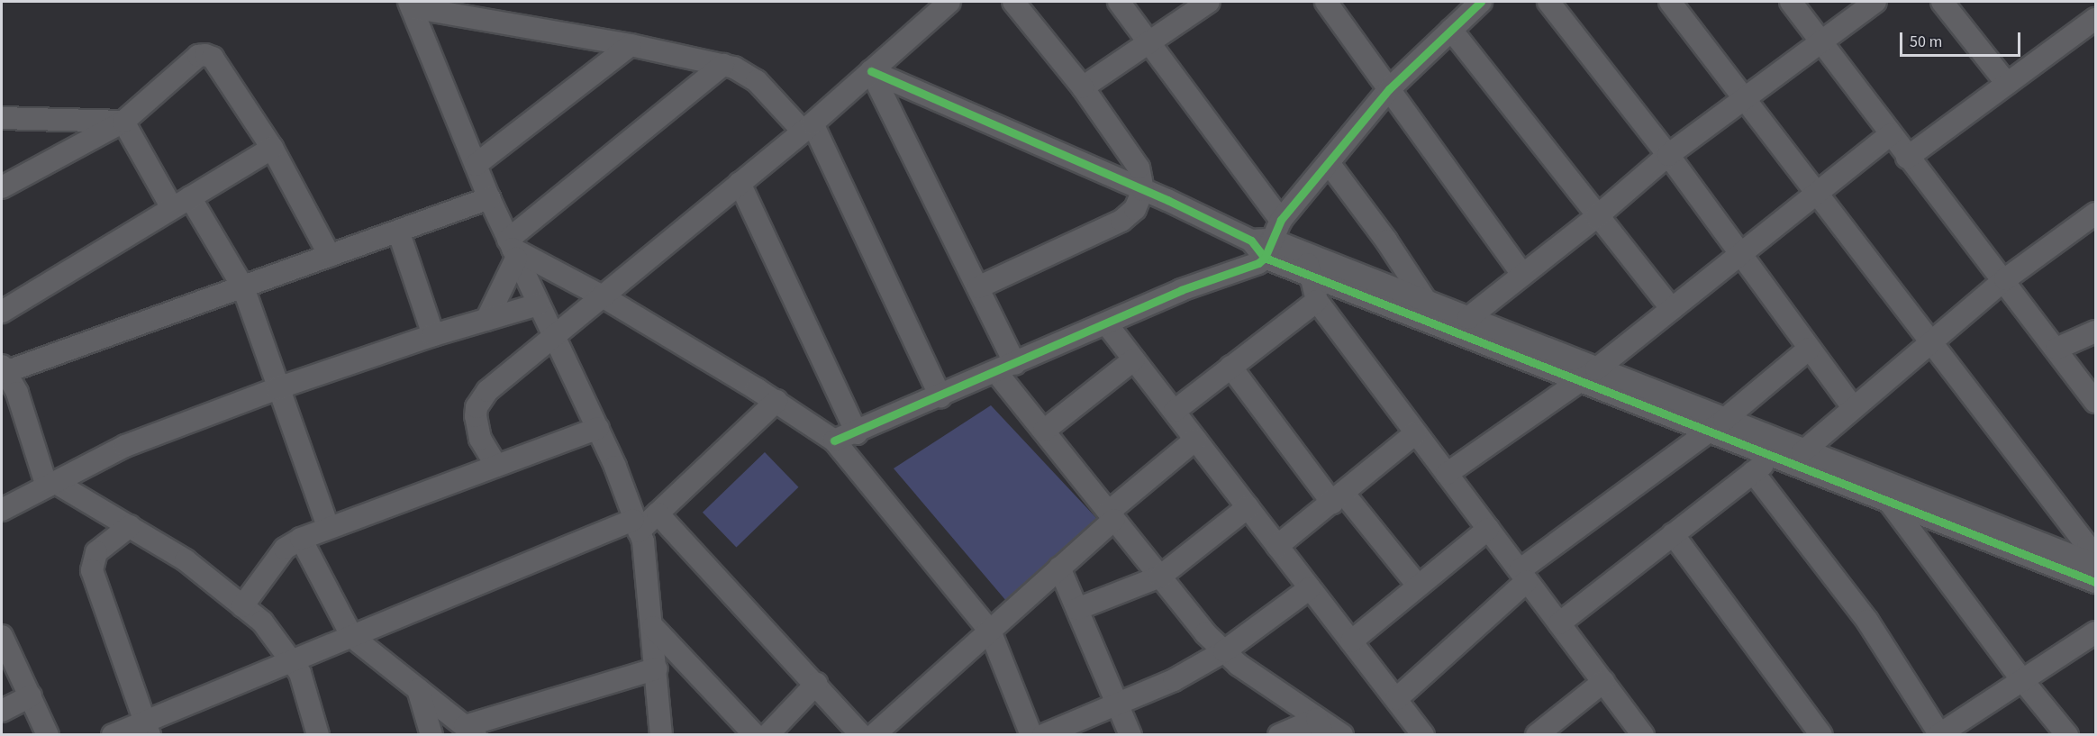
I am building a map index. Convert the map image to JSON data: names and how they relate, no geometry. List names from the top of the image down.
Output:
{
  "scale_bar": "50 m"
}
